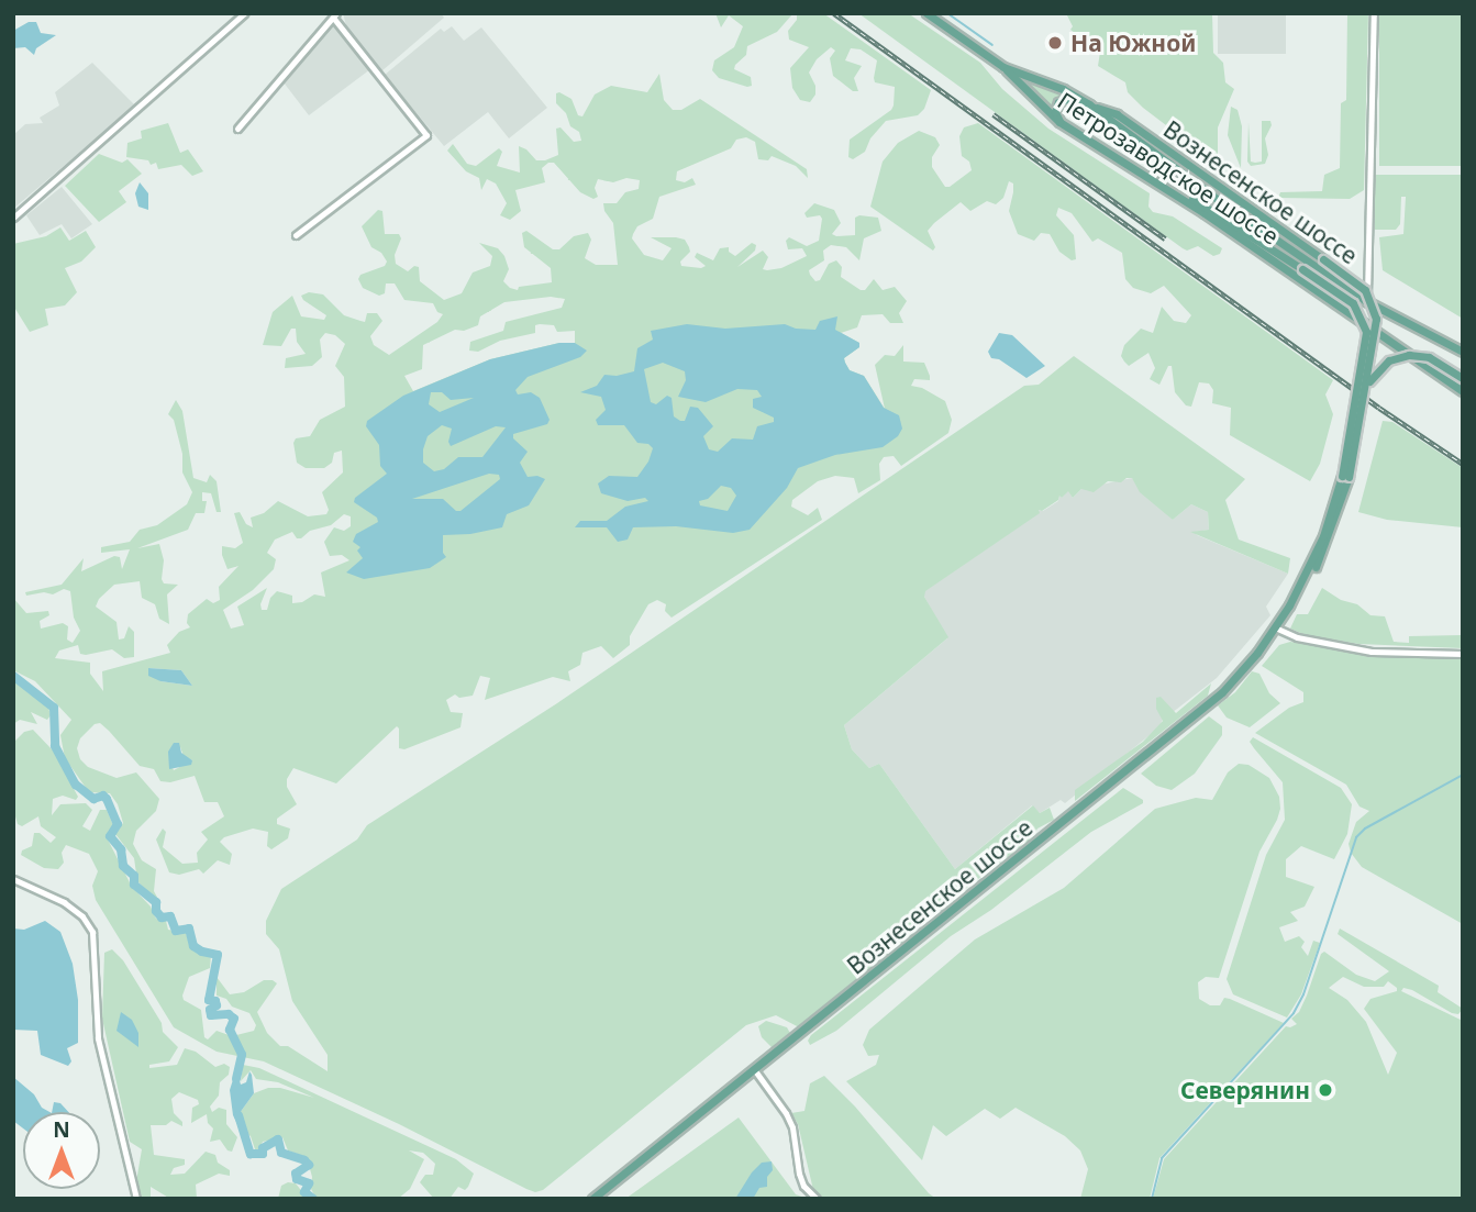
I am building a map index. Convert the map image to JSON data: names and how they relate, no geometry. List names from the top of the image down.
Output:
{
  "streets": {
    "main road": ["Петрозаводское шоссе", "Вознесенское шоссе"]
  },
  "crossings": [
    ["Петрозаводское шоссе", "Вознесенское шоссе"]
  ],
  "places": ["На Южной", "Северянин"],
  "north": "top"
}
